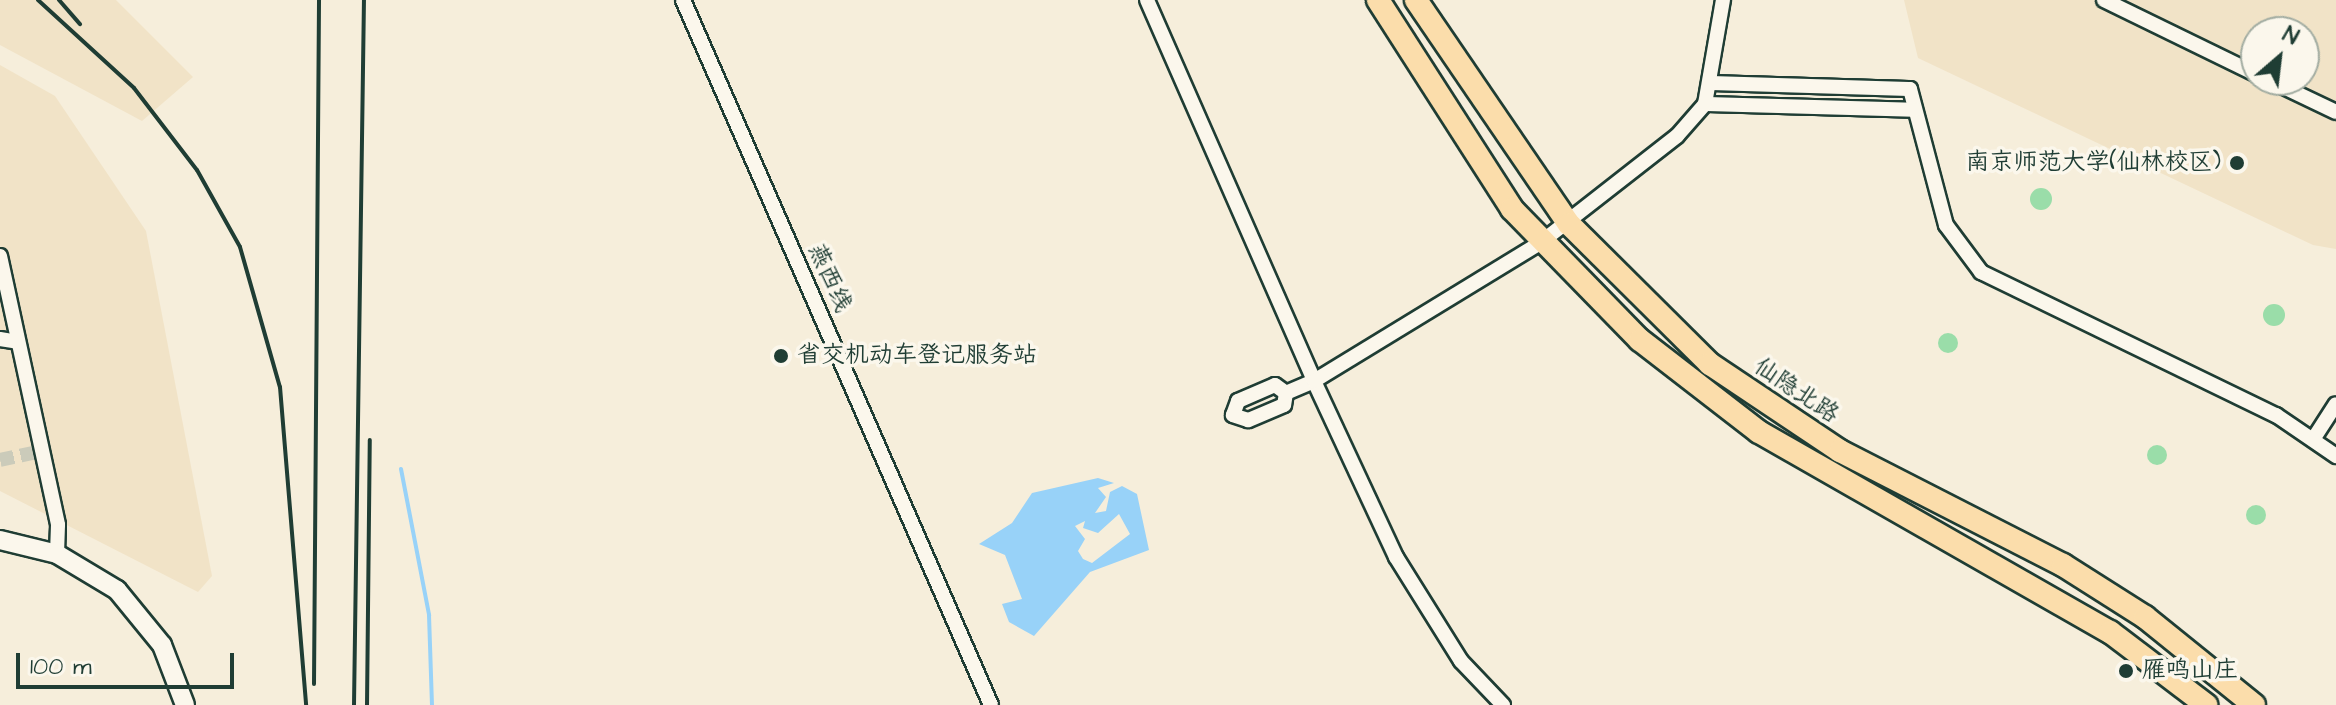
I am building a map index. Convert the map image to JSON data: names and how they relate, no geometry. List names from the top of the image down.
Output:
{
  "streets": {
    "main road": ["仙隐北路"],
    "street": ["燕西线"]
  },
  "places": ["南京师范大学(仙林校区)", "省交机动车登记服务站", "雁鸣山庄"],
  "scale_bar": "100 m",
  "north": "top right"
}
